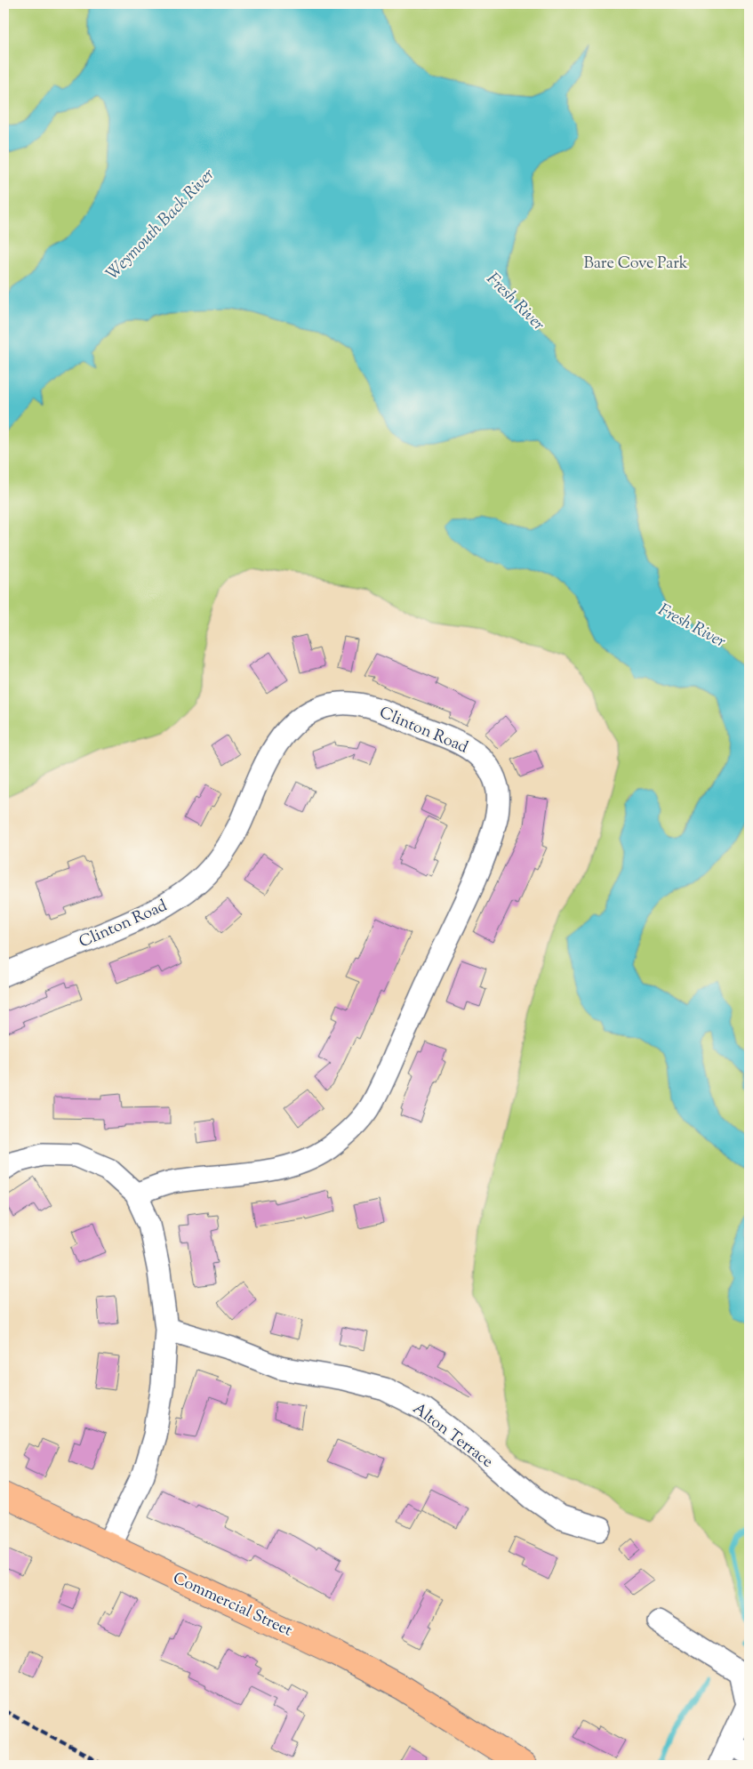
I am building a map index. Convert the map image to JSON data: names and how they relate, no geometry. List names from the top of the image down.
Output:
{
  "streets": {
    "main road": ["Commercial Street"],
    "street": ["Clinton Road", "Alton Terrace"]
  },
  "water": ["Weymouth Back River", "Fresh River"],
  "parks": ["Bare Cove Park"]
}
